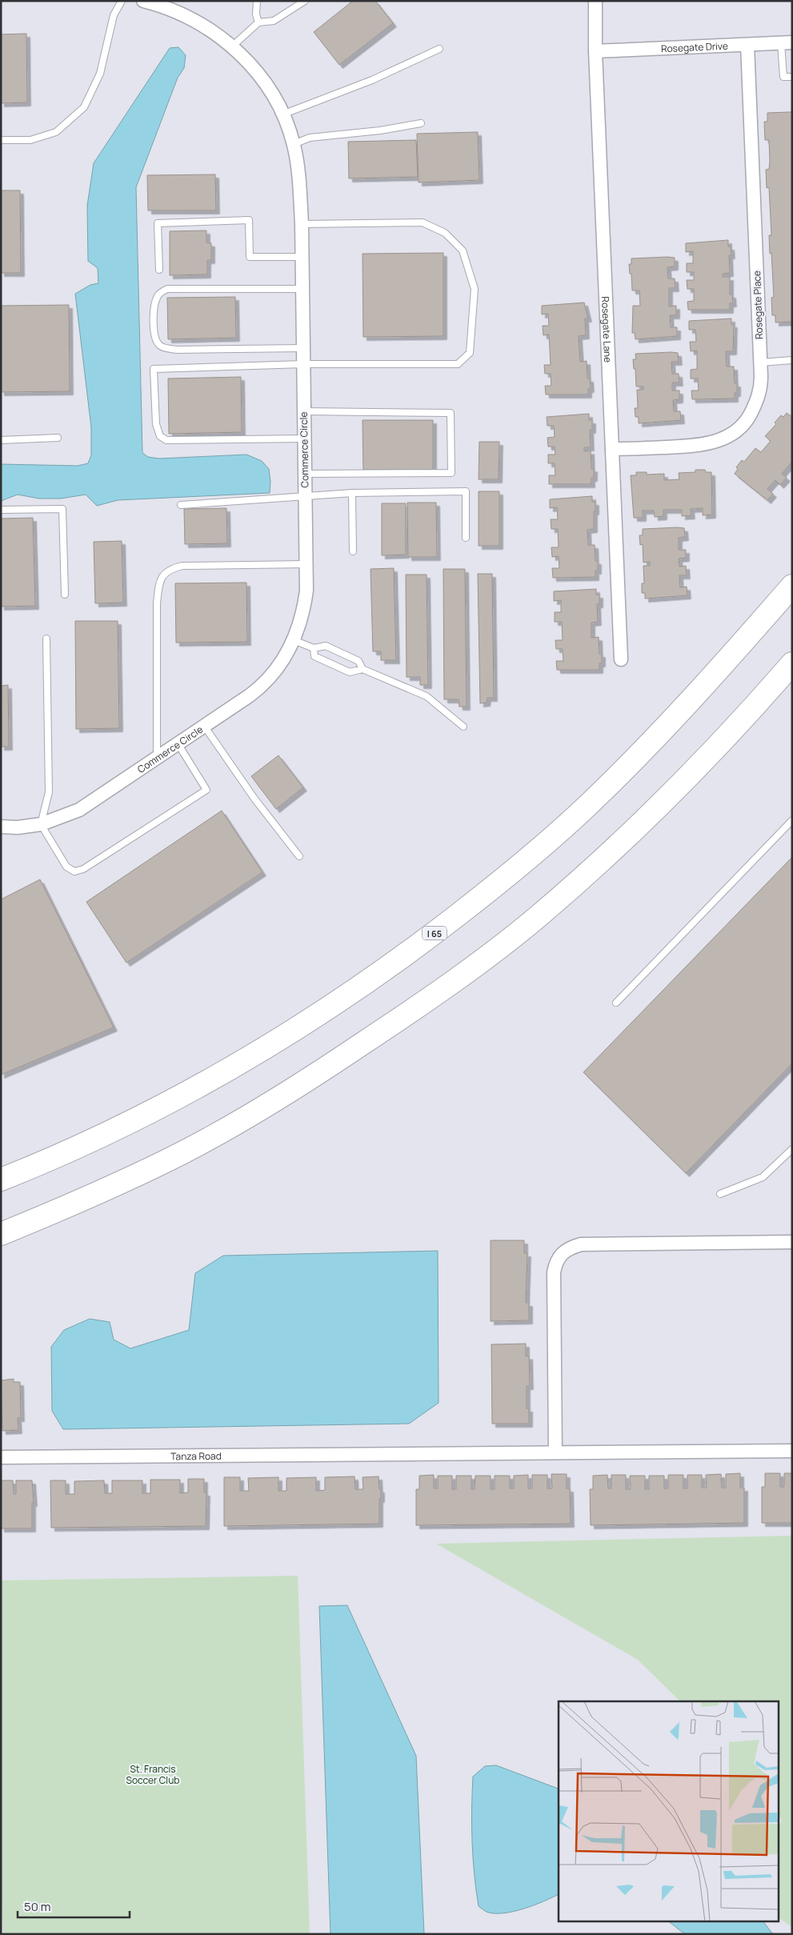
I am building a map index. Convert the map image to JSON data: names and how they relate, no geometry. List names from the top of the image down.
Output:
{
  "streets": {
    "highway": ["I 65"],
    "street": [
      "Rosegate Drive",
      "Rosegate Place",
      "Rosegate Lane",
      "Commerce Circle",
      "Tanza Road"
    ]
  },
  "crossings": [
    ["Rosegate Drive", "Rosegate Place"],
    ["Rosegate Drive", "Rosegate Lane"],
    ["Rosegate Place", "Rosegate Lane"]
  ],
  "parks": ["St. Francis Soccer Club"],
  "scale_bar": "50 m"
}
